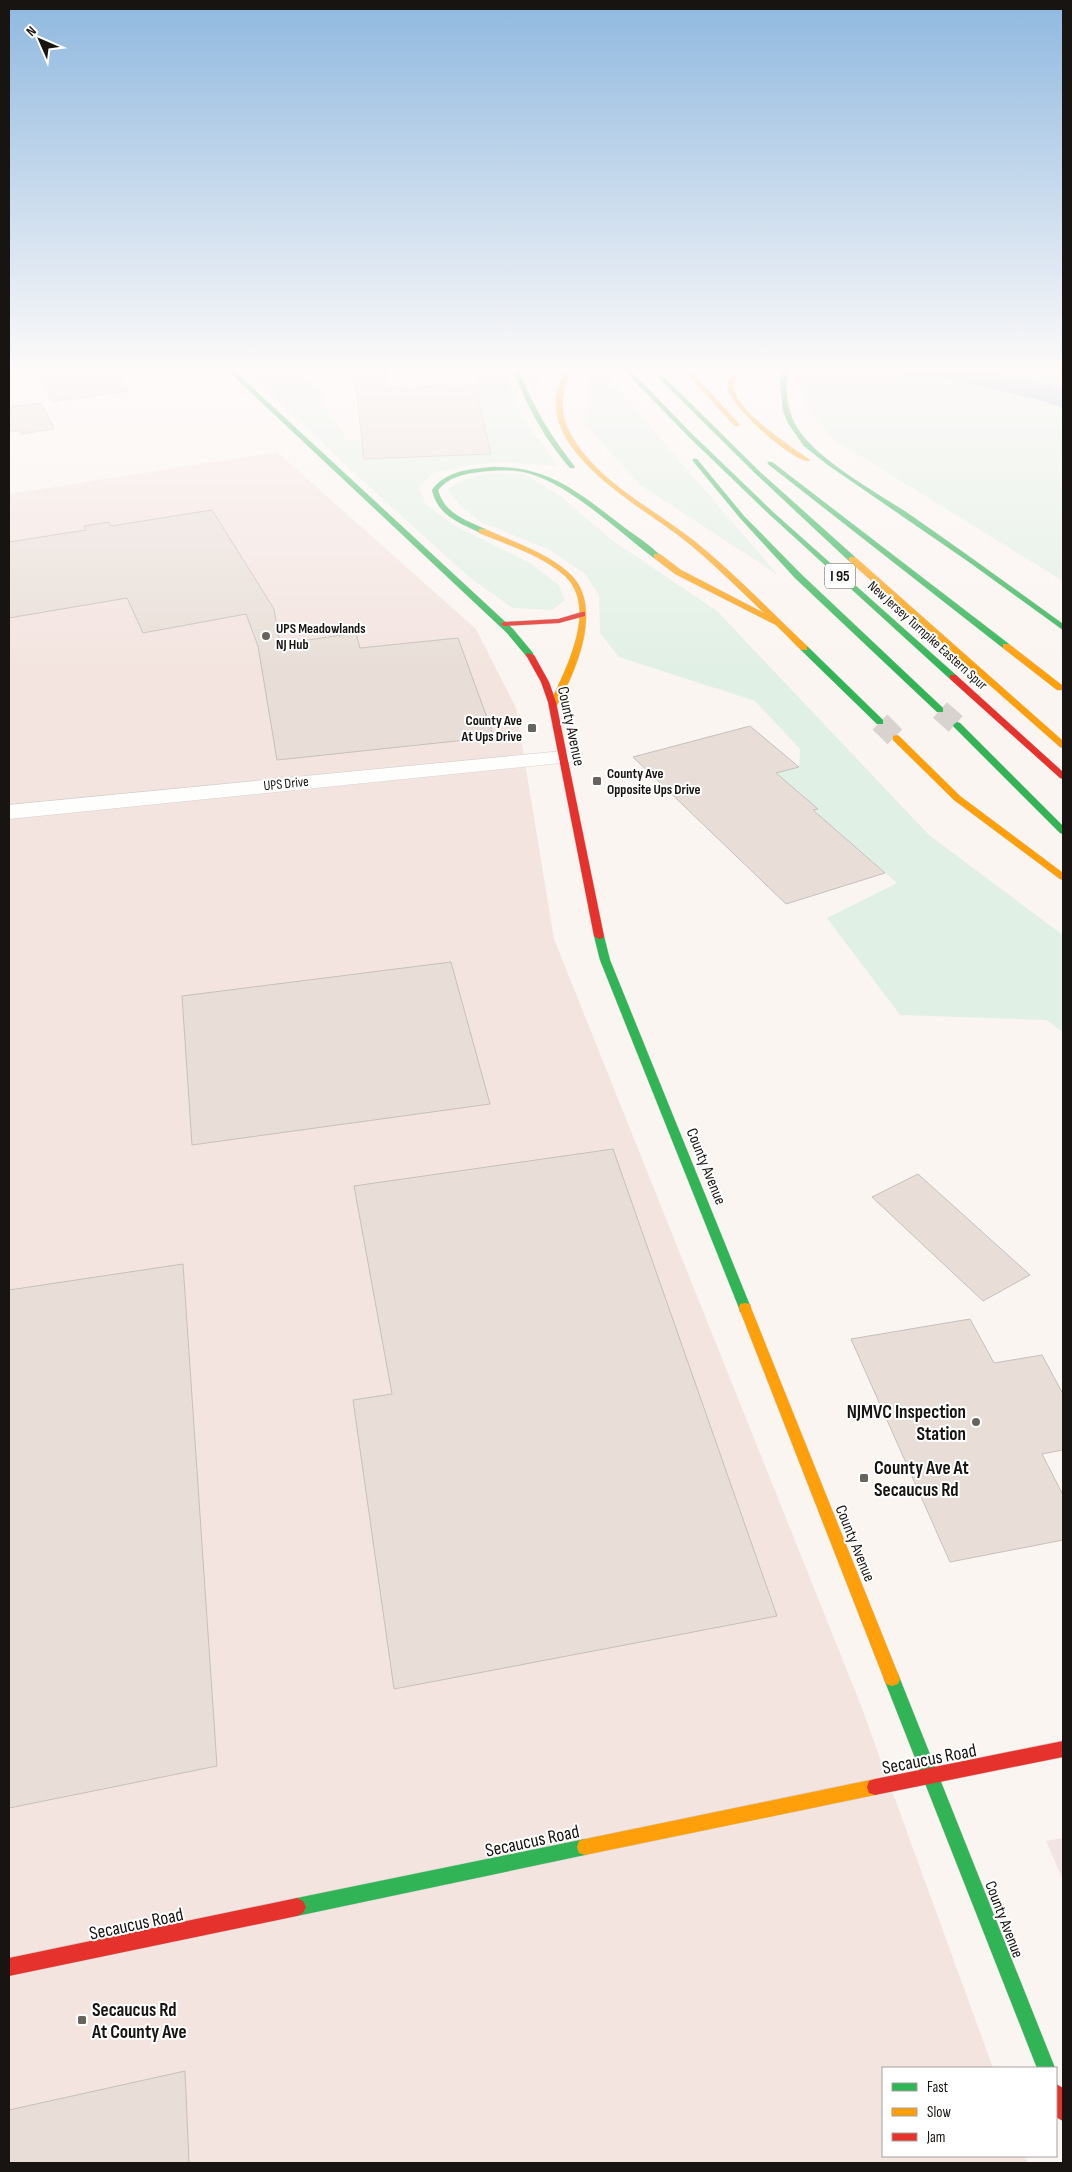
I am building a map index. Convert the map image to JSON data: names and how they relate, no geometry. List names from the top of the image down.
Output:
{
  "streets": {
    "main road": [
      "I 95",
      "New Jersey Turnpike Eastern Spur",
      "County Avenue",
      "Secaucus Road"
    ],
    "street": ["UPS Drive"]
  },
  "crossings": [
    ["County Avenue", "UPS Drive"],
    ["County Avenue", "Secaucus Road"]
  ],
  "places": {
    "other": ["UPS Meadowlands NJ Hub", "NJMVC Inspection Station"],
    "transit": [
      "County Ave At Ups Drive",
      "County Ave Opposite Ups Drive",
      "County Ave At Secaucus Rd",
      "Secaucus Rd At County Ave"
    ]
  },
  "legend": ["Fast", "Slow", "Jam"],
  "north": "top left"
}
